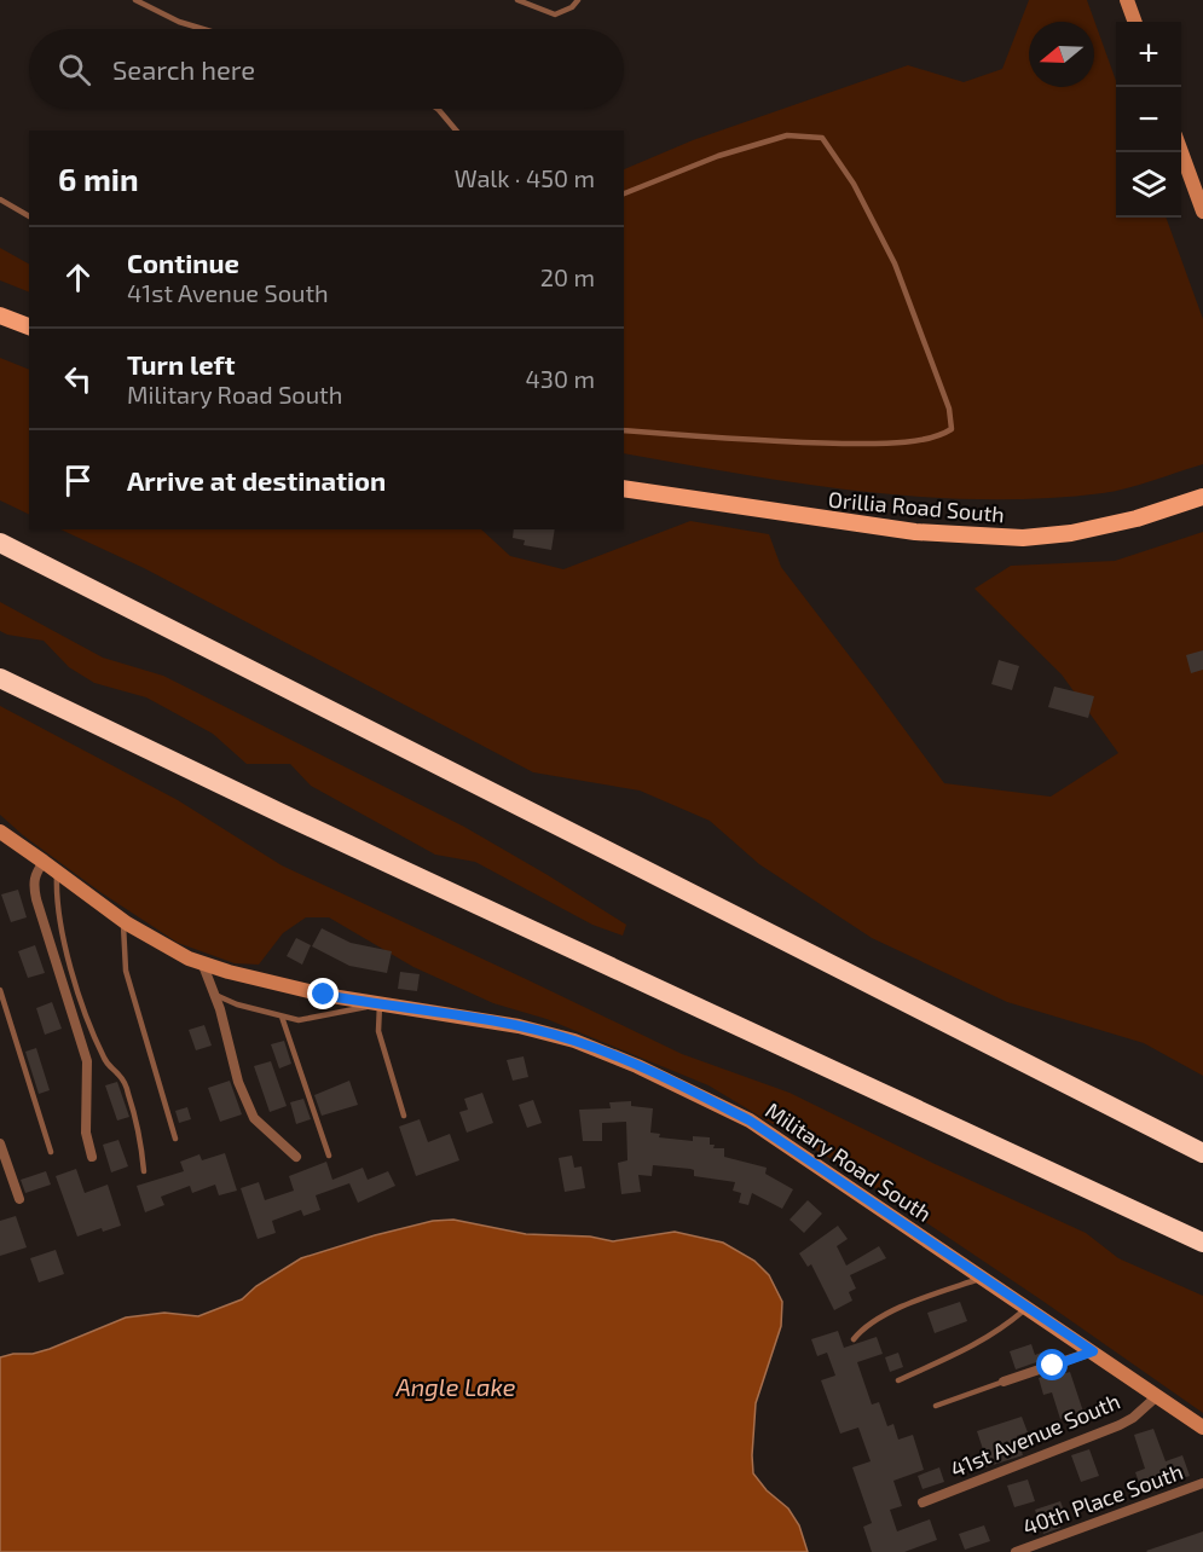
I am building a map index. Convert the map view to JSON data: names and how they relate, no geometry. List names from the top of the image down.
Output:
{
  "streets": {
    "main road": ["Orillia Road South", "Military Road South"],
    "street": ["41st Avenue South", "40th Place South"]
  },
  "crossings": [
    ["Military Road South", "41st Avenue South"]
  ],
  "water": ["Angle Lake"],
  "north": "left",
  "page": {
    "map_buttons": ["+", "−"],
    "search": "Search here",
    "heading": ["6 min", "Walk · 450 m"],
    "list": [
      ["Continue", "41st Avenue South", "20 m"],
      ["Turn left", "Military Road South", "430 m"],
      "Arrive at destination"
    ]
  }
}
